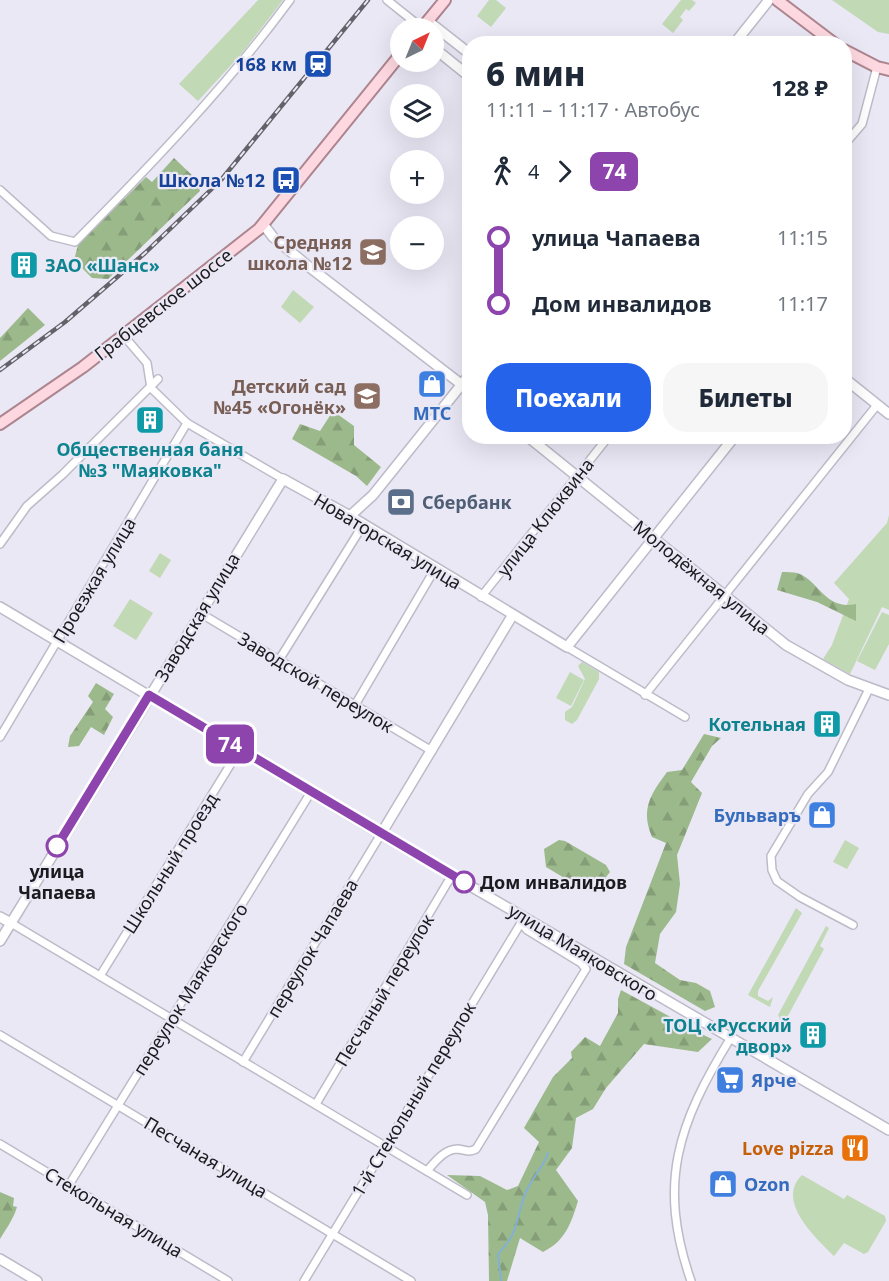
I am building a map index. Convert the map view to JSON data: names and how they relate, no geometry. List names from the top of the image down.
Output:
{
  "streets": {
    "main road": ["Грабцевское шоссе"],
    "street": [
      "улица Клюквина",
      "Новаторская улица",
      "Молодёжная улица",
      "Проезжая улица",
      "Заводская улица",
      "Заводской переулок",
      "Школьный проезд",
      "переулок Чапаева",
      "улица Маяковского",
      "переулок Маяковского",
      "Песчаный переулок",
      "1-й Стекольный переулок",
      "Песчаная улица",
      "Стекольная улица"
    ]
  },
  "crossings": [
    ["улица Клюквина", "Новаторская улица"],
    ["улица Клюквина", "Молодёжная улица"],
    ["Новаторская улица", "Проезжая улица"],
    ["Новаторская улица", "Заводская улица"],
    ["Проезжая улица", "улица Маяковского"],
    ["Заводская улица", "Заводской переулок"],
    ["Заводская улица", "улица Маяковского"],
    ["Школьный проезд", "улица Маяковского"],
    ["переулок Чапаева", "улица Маяковского"],
    ["улица Маяковского", "переулок Маяковского"],
    ["улица Маяковского", "Песчаный переулок"],
    ["улица Маяковского", "1-й Стекольный переулок"],
    ["переулок Маяковского", "Песчаная улица"],
    ["переулок Маяковского", "Стекольная улица"],
    ["1-й Стекольный переулок", "Песчаная улица"]
  ],
  "places": {
    "station": ["168 км"],
    "bus stop": ["Школа №12"],
    "school or university": ["Средняя школа №12", "Детский сад №45 «Огонёк»"],
    "building": [
      "ЗАО «Шанс»",
      "Общественная баня №3 \"Маяковка\"",
      "Котельная",
      "ТОЦ «Русский двор»"
    ],
    "shop": ["МТС", "Бульваръ", "Ozon"],
    "bank": ["Сбербанк"],
    "other": ["улица Чапаева", "Дом инвалидов"],
    "supermarket": ["Ярче"],
    "restaurant": ["Love pizza"]
  },
  "lines": ["bus line 74"],
  "north": "top right",
  "page": {
    "on_map": "74",
    "map_buttons": ["+", "−"],
    "heading": ["6 мин", "11:11 – 11:17 · Автобус", "128 ₽"],
    "legs": ["4", "74"],
    "list": [
      {
        "name": "улица Чапаева",
        "value": "11:15"
      },
      {
        "name": "Дом инвалидов",
        "value": "11:17"
      }
    ],
    "buttons": ["Поехали", "Билеты"]
  }
}
